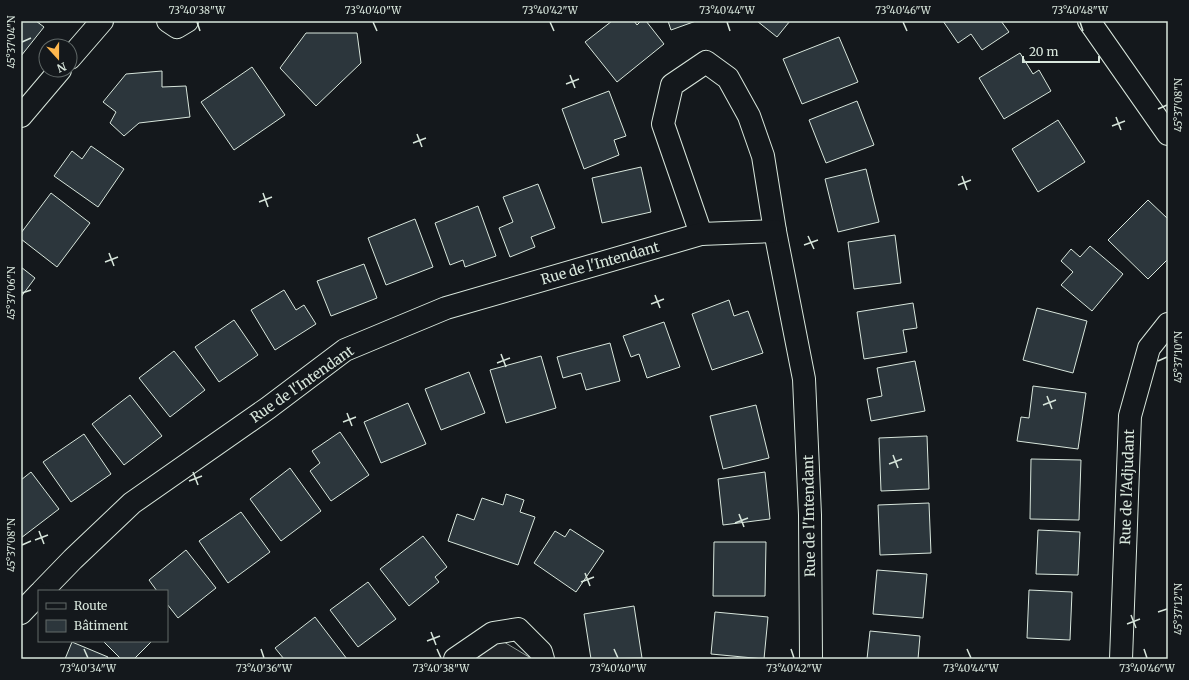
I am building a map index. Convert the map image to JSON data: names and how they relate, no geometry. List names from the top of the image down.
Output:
{
  "streets": {
    "street": ["Rue de l'Intendant", "Rue de l'Adjudant"]
  },
  "legend": ["Route", "Bâtiment"],
  "scale_bar": "20 m",
  "north": "bottom",
  "coordinates": [
    "73°40'38\"W",
    "73°40'40\"W",
    "73°40'42\"W",
    "73°40'44\"W",
    "73°40'46\"W",
    "73°40'48\"W",
    "45°37'04\"N",
    "45°37'08\"N",
    "45°37'06\"N",
    "45°37'10\"N",
    "45°37'12\"N",
    "73°40'34\"W",
    "73°40'36\"W"
  ]
}
